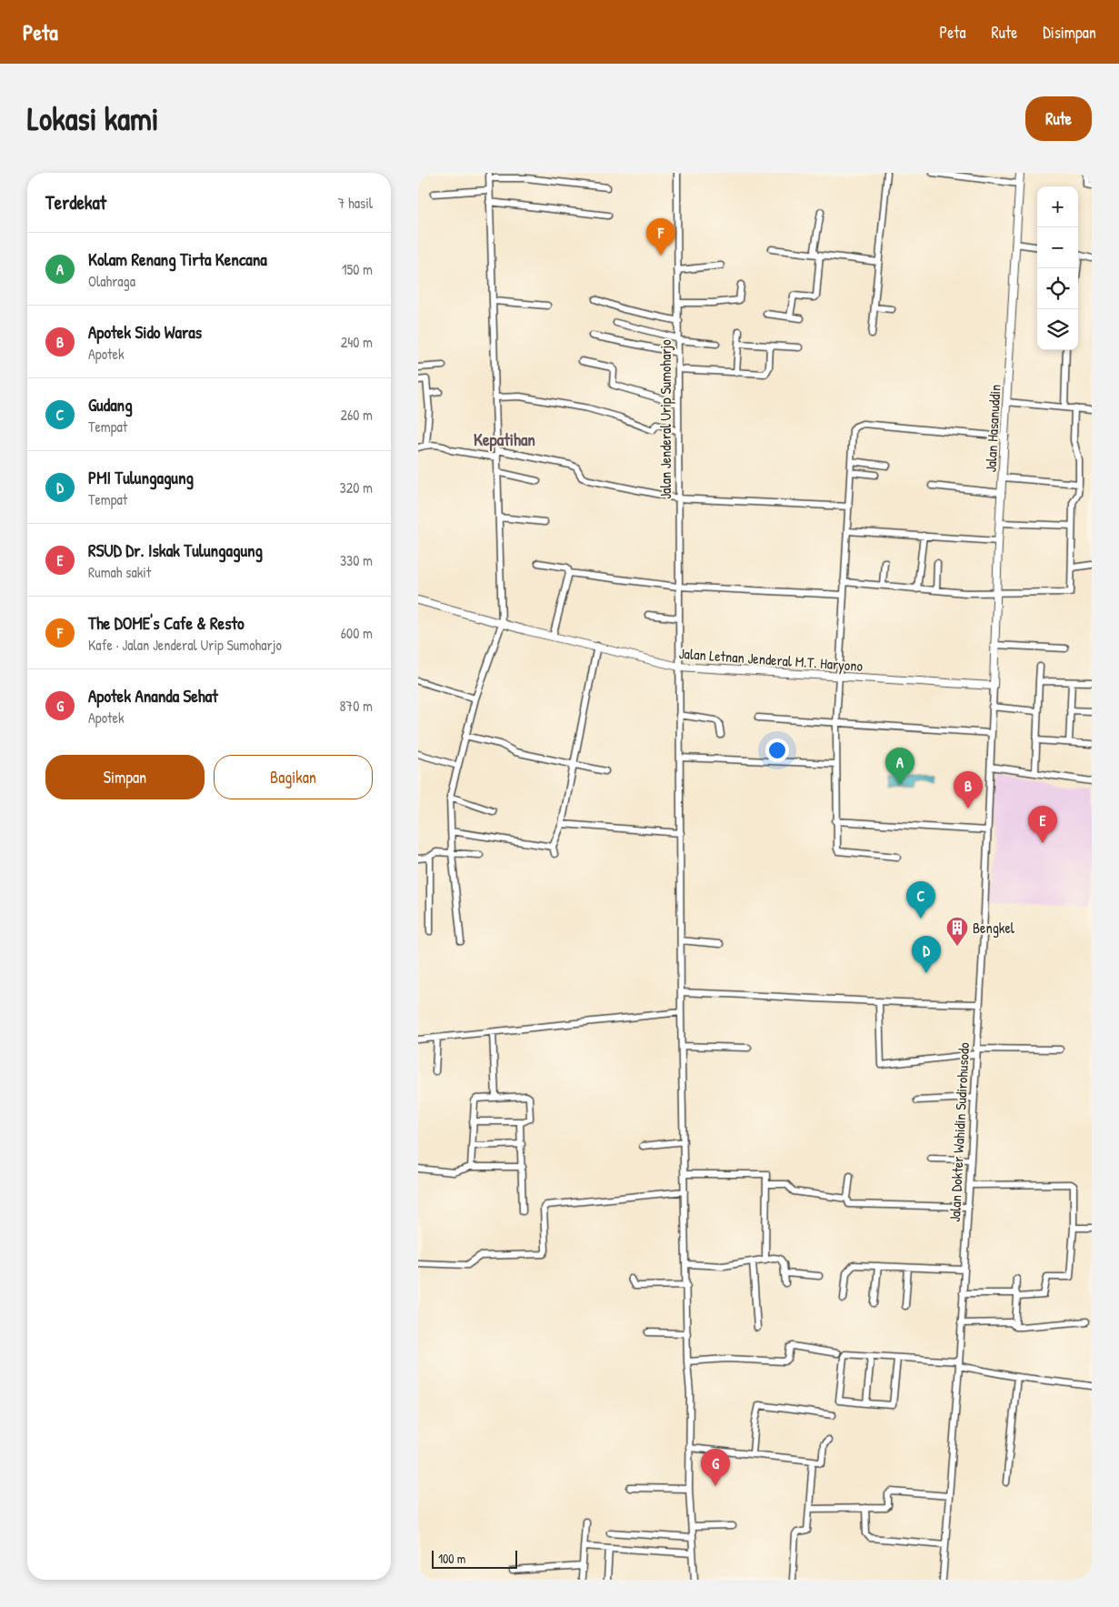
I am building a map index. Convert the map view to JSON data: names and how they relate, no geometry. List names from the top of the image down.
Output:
{
  "streets": {
    "main road": ["Jalan Hasanuddin", "Jalan Letnan Jenderal M.T. Haryono"],
    "street": ["Jalan Jenderal Urip Sumoharjo", "Jalan Dokter Wahidin Sudirohusodo"]
  },
  "crossings": [
    ["Jalan Jenderal Urip Sumoharjo", "Jalan Letnan Jenderal M.T. Haryono"],
    ["Jalan Hasanuddin", "Jalan Letnan Jenderal M.T. Haryono"],
    ["Jalan Hasanuddin", "Jalan Dokter Wahidin Sudirohusodo"],
    ["Jalan Letnan Jenderal M.T. Haryono", "Jalan Dokter Wahidin Sudirohusodo"]
  ],
  "districts": ["Kepatihan"],
  "places": {
    "building": ["Bengkel"]
  },
  "scale_bar": "100 m",
  "page": {
    "header": "Peta",
    "nav": ["Peta", "Rute", "Disimpan"],
    "buttons": [
      "Rute",
      ["Simpan", "Bagikan"]
    ],
    "title": "Lokasi kami",
    "heading": ["Terdekat", "7 hasil"],
    "map_buttons": ["+", "−"],
    "pins": [
      "F",
      "A",
      "B",
      "E",
      "C",
      "D",
      "G"
    ],
    "list": [
      {
        "mark": "A",
        "name": "Kolam Renang Tirta Kencana",
        "note": "Olahraga",
        "value": "150 m"
      },
      {
        "mark": "B",
        "name": "Apotek Sido Waras",
        "note": "Apotek",
        "value": "240 m"
      },
      {
        "mark": "C",
        "name": "Gudang",
        "note": "Tempat",
        "value": "260 m"
      },
      {
        "mark": "D",
        "name": "PMI Tulungagung",
        "note": "Tempat",
        "value": "320 m"
      },
      {
        "mark": "E",
        "name": "RSUD Dr. Iskak Tulungagung",
        "note": "Rumah sakit",
        "value": "330 m"
      },
      {
        "mark": "F",
        "name": "The DOME's Cafe & Resto",
        "note": "Kafe · Jalan Jenderal Urip Sumoharjo",
        "value": "600 m"
      },
      {
        "mark": "G",
        "name": "Apotek Ananda Sehat",
        "note": "Apotek",
        "value": "870 m"
      }
    ],
    "scale": "100 m"
  }
}
